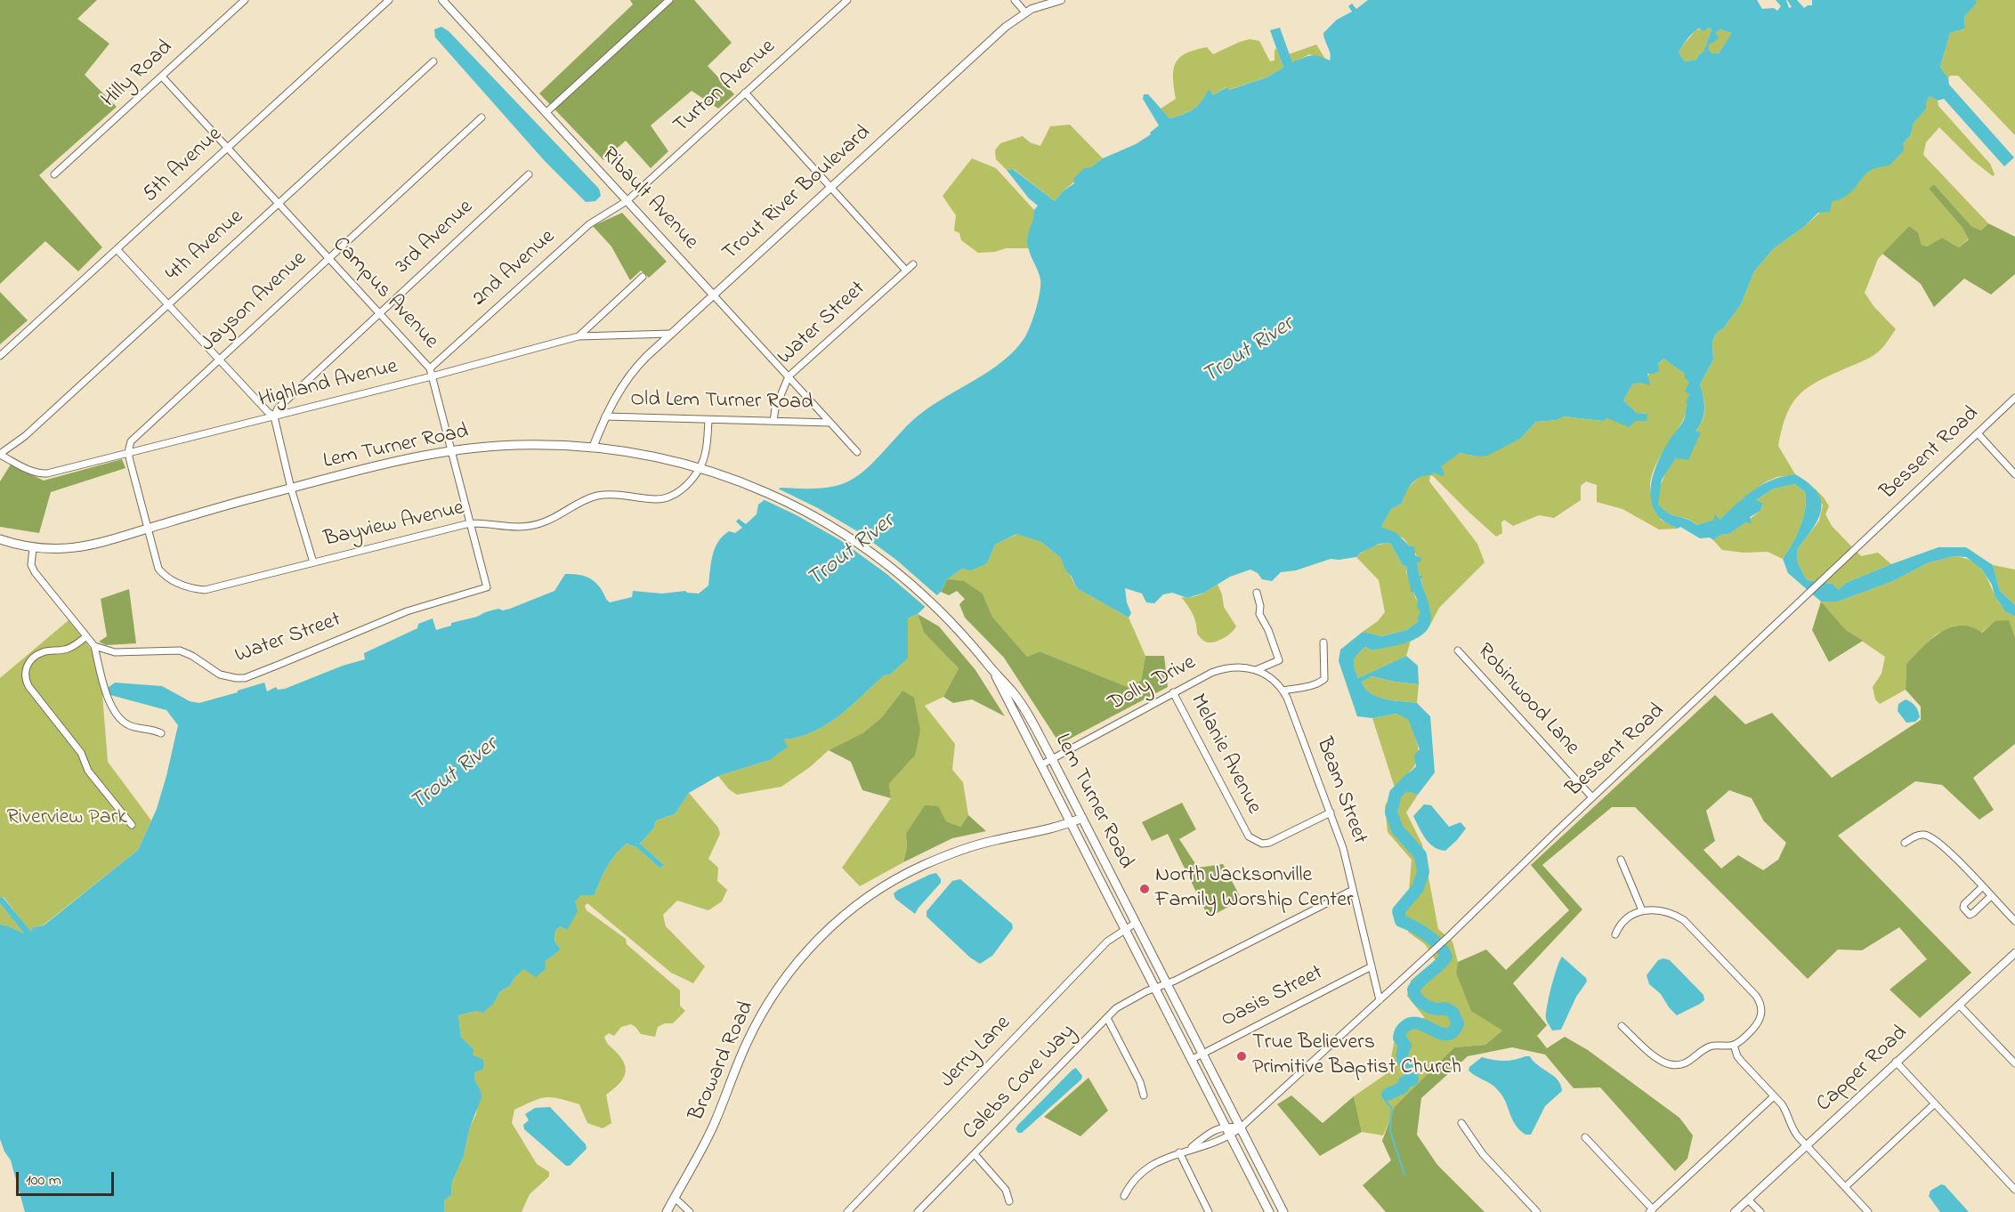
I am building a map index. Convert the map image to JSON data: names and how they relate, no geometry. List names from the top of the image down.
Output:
{
  "streets": {
    "main road": ["Lem Turner Road", "Broward Road"],
    "street": [
      "Hilly Road",
      "Turton Avenue",
      "5th Avenue",
      "Trout River Boulevard",
      "Ribault Avenue",
      "3rd Avenue",
      "4th Avenue",
      "2nd Avenue",
      "Campus Avenue",
      "Jayson Avenue",
      "Water Street",
      "Highland Avenue",
      "Old Lem Turner Road",
      "Bessent Road",
      "Bayview Avenue",
      "Dolly Drive",
      "Robinwood Lane",
      "Melanie Avenue",
      "Beam Street",
      "Oasis Street",
      "Jerry Lane",
      "Capper Road",
      "Calebs Cove Way"
    ]
  },
  "crossings": [
    ["Hilly Road", "Campus Avenue"],
    ["Turton Avenue", "Ribault Avenue"],
    ["Turton Avenue", "2nd Avenue"],
    ["5th Avenue", "Campus Avenue"],
    ["Trout River Boulevard", "Ribault Avenue"],
    ["Trout River Boulevard", "Highland Avenue"],
    ["Trout River Boulevard", "Old Lem Turner Road"],
    ["Trout River Boulevard", "Lem Turner Road"],
    ["Ribault Avenue", "2nd Avenue"],
    ["Ribault Avenue", "Water Street"],
    ["Ribault Avenue", "Old Lem Turner Road"],
    ["3rd Avenue", "Campus Avenue"],
    ["3rd Avenue", "Highland Avenue"],
    ["4th Avenue", "Campus Avenue"],
    ["4th Avenue", "Highland Avenue"],
    ["2nd Avenue", "Campus Avenue"],
    ["Campus Avenue", "Jayson Avenue"],
    ["Campus Avenue", "Water Street"],
    ["Campus Avenue", "Highland Avenue"],
    ["Campus Avenue", "Lem Turner Road"],
    ["Campus Avenue", "Bayview Avenue"],
    ["Jayson Avenue", "Highland Avenue"],
    ["Jayson Avenue", "Bayview Avenue"],
    ["Water Street", "Old Lem Turner Road"],
    ["Highland Avenue", "Bayview Avenue"],
    ["Old Lem Turner Road", "Bayview Avenue"],
    ["Lem Turner Road", "Bessent Road"],
    ["Lem Turner Road", "Bayview Avenue"],
    ["Lem Turner Road", "Dolly Drive"],
    ["Lem Turner Road", "Oasis Street"],
    ["Lem Turner Road", "Jerry Lane"],
    ["Lem Turner Road", "Broward Road"],
    ["Lem Turner Road", "Calebs Cove Way"],
    ["Bessent Road", "Robinwood Lane"],
    ["Bessent Road", "Beam Street"],
    ["Dolly Drive", "Melanie Avenue"],
    ["Dolly Drive", "Beam Street"],
    ["Melanie Avenue", "Beam Street"],
    ["Beam Street", "Oasis Street"],
    ["Beam Street", "Calebs Cove Way"]
  ],
  "water": ["Trout River"],
  "parks": ["Riverview Park"],
  "places": ["North Jacksonville Family Worship Center", "True Believers Primitive Baptist Church"],
  "scale_bar": "100 m"
}
